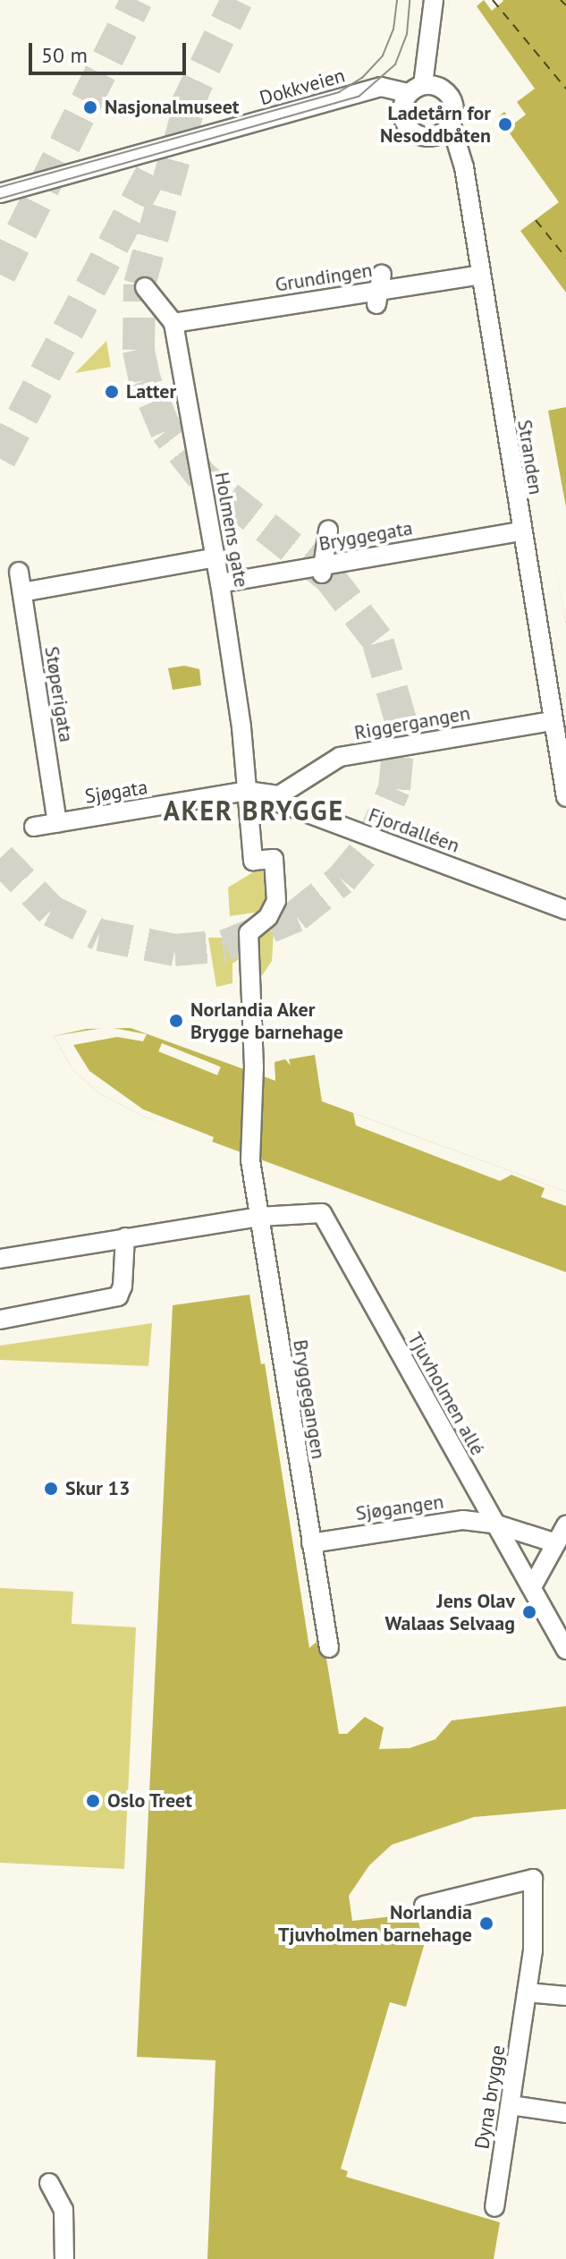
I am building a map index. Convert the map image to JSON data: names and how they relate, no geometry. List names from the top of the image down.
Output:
{
  "streets": {
    "street": [
      "Dokkveien",
      "Grundingen",
      "Stranden",
      "Holmens gate",
      "Bryggegata",
      "Støperigata",
      "Riggergangen",
      "Sjøgata",
      "Fjordalléen",
      "Tjuvholmen allé",
      "Bryggegangen",
      "Sjøgangen",
      "Dyna brygge"
    ]
  },
  "crossings": [
    ["Dokkveien", "Stranden"],
    ["Grundingen", "Stranden"],
    ["Grundingen", "Holmens gate"],
    ["Stranden", "Bryggegata"],
    ["Stranden", "Riggergangen"],
    ["Holmens gate", "Bryggegata"],
    ["Holmens gate", "Riggergangen"],
    ["Holmens gate", "Sjøgata"],
    ["Holmens gate", "Fjordalléen"],
    ["Holmens gate", "Bryggegangen"],
    ["Støperigata", "Sjøgata"],
    ["Riggergangen", "Sjøgata"],
    ["Riggergangen", "Fjordalléen"],
    ["Sjøgata", "Fjordalléen"],
    ["Tjuvholmen allé", "Bryggegangen"],
    ["Tjuvholmen allé", "Sjøgangen"],
    ["Bryggegangen", "Sjøgangen"]
  ],
  "districts": ["AKER BRYGGE"],
  "places": [
    "Nasjonalmuseet",
    "Ladetårn for Nesoddbåten",
    "Latter",
    "Norlandia Aker Brygge barnehage",
    "Skur 13",
    "Jens Olav Walaas Selvaag",
    "Oslo Treet",
    "Norlandia Tjuvholmen barnehage"
  ],
  "scale_bar": "50 m"
}
